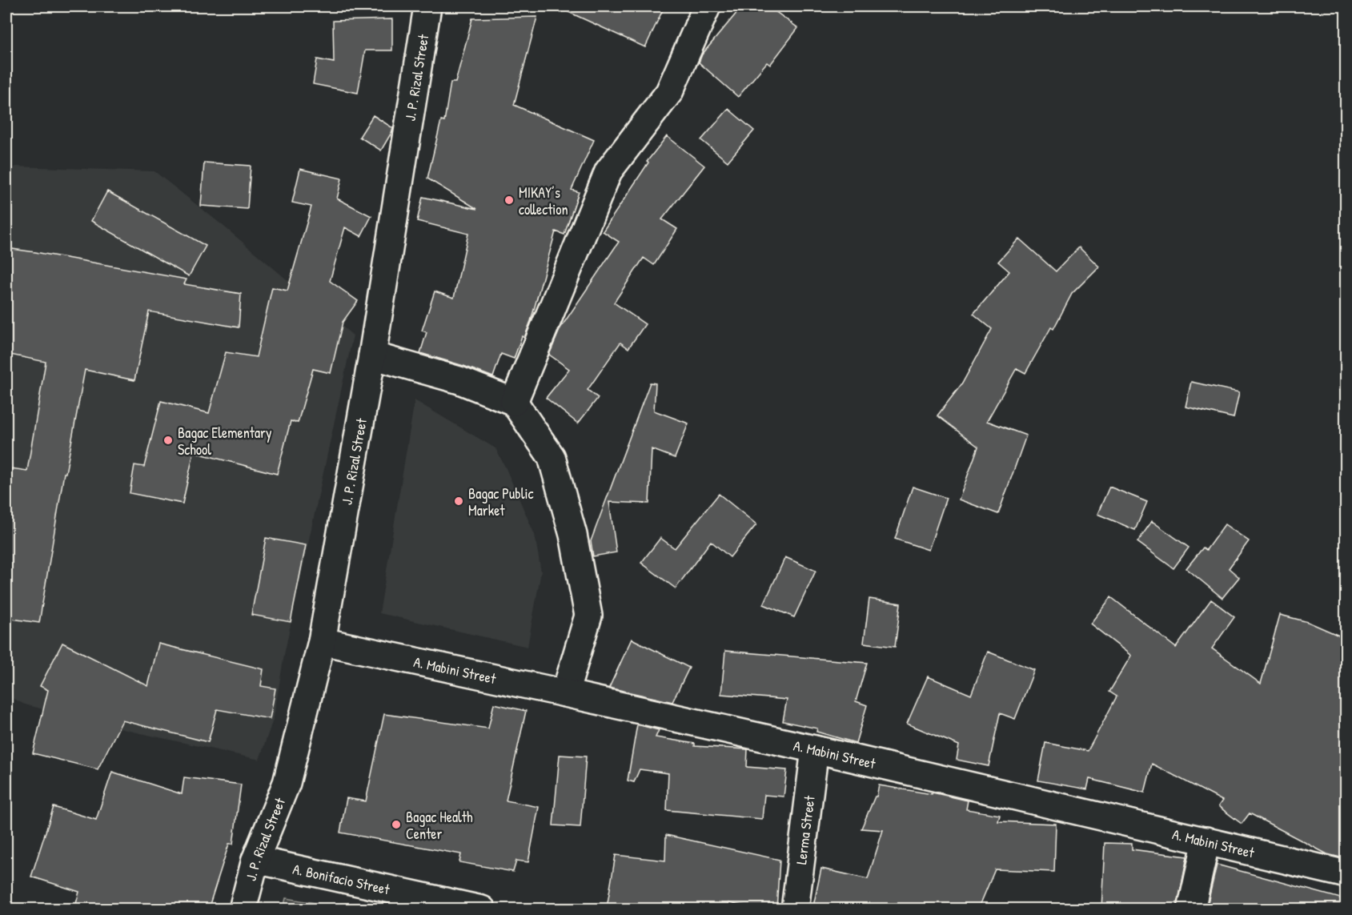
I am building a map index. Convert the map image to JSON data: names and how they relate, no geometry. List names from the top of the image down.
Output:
{
  "streets": {
    "street": [
      "J. P. Rizal Street",
      "A. Mabini Street",
      "Lerma Street",
      "A. Bonifacio Street"
    ]
  },
  "crossings": [
    ["J. P. Rizal Street", "A. Mabini Street"],
    ["J. P. Rizal Street", "A. Bonifacio Street"],
    ["A. Mabini Street", "Lerma Street"]
  ],
  "places": [
    "MIKAY’s collection",
    "Bagac Elementary School",
    "Bagac Public Market",
    "Bagac Health Center"
  ]
}
